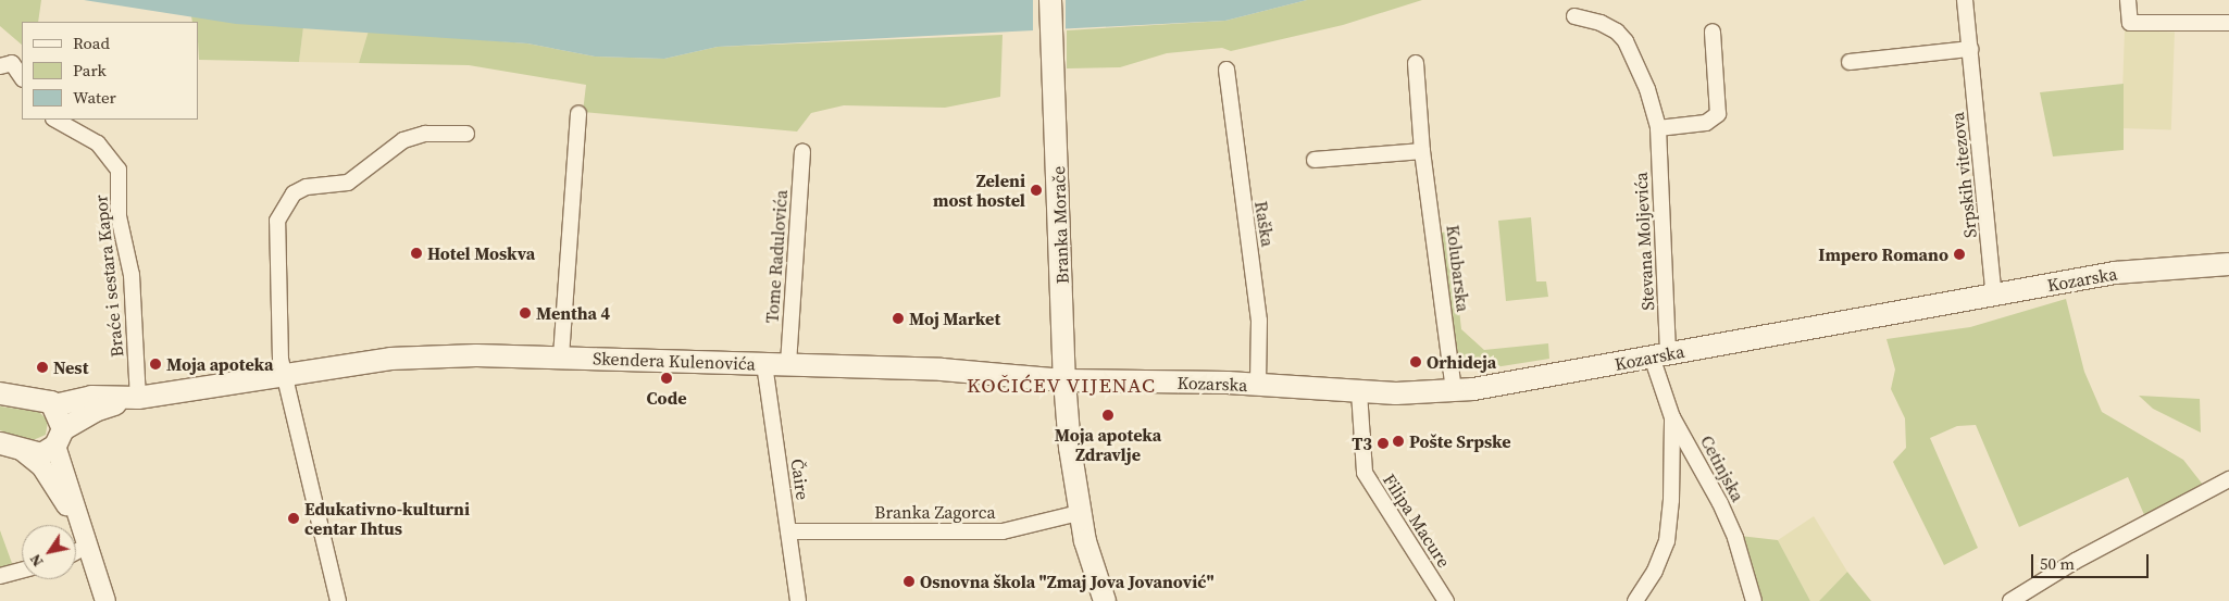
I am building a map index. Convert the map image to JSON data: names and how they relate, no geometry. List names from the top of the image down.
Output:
{
  "streets": {
    "main road": ["Branka Morače", "Kozarska", "Skendera Kulenovića"],
    "street": [
      "Srpskih vitezova",
      "Raška",
      "Stevana Moljevića",
      "Tome Radulovića",
      "Kolubarska",
      "Braće i sestara Kapor",
      "Cetinjska",
      "Čaire",
      "Branka Zagorca",
      "Filipa Macure"
    ]
  },
  "crossings": [
    ["Srpskih vitezova", "Kozarska"],
    ["Raška", "Kozarska"],
    ["Branka Morače", "Kozarska"],
    ["Branka Morače", "Skendera Kulenovića"],
    ["Branka Morače", "Branka Zagorca"],
    ["Stevana Moljevića", "Kozarska"],
    ["Stevana Moljevića", "Cetinjska"],
    ["Tome Radulovića", "Skendera Kulenovića"],
    ["Kolubarska", "Kozarska"],
    ["Braće i sestara Kapor", "Skendera Kulenovića"],
    ["Kozarska", "Skendera Kulenovića"],
    ["Kozarska", "Cetinjska"],
    ["Kozarska", "Filipa Macure"],
    ["Skendera Kulenovića", "Čaire"],
    ["Čaire", "Branka Zagorca"]
  ],
  "districts": ["KOČIĆEV VIJENAC"],
  "places": [
    "Zeleni most hostel",
    "Hotel Moskva",
    "Impero Romano",
    "Mentha 4",
    "Moj Market",
    "Orhideja",
    "Moja apoteka",
    "Nest",
    "Code",
    "Moja apoteka Zdravlje",
    "Pošte Srpske",
    "T3",
    "Edukativno-kulturni centar Ihtus",
    "Osnovna škola \"Zmaj Jova Jovanović\""
  ],
  "legend": ["Road", "Park", "Water"],
  "scale_bar": "50 m",
  "north": "bottom left"
}
